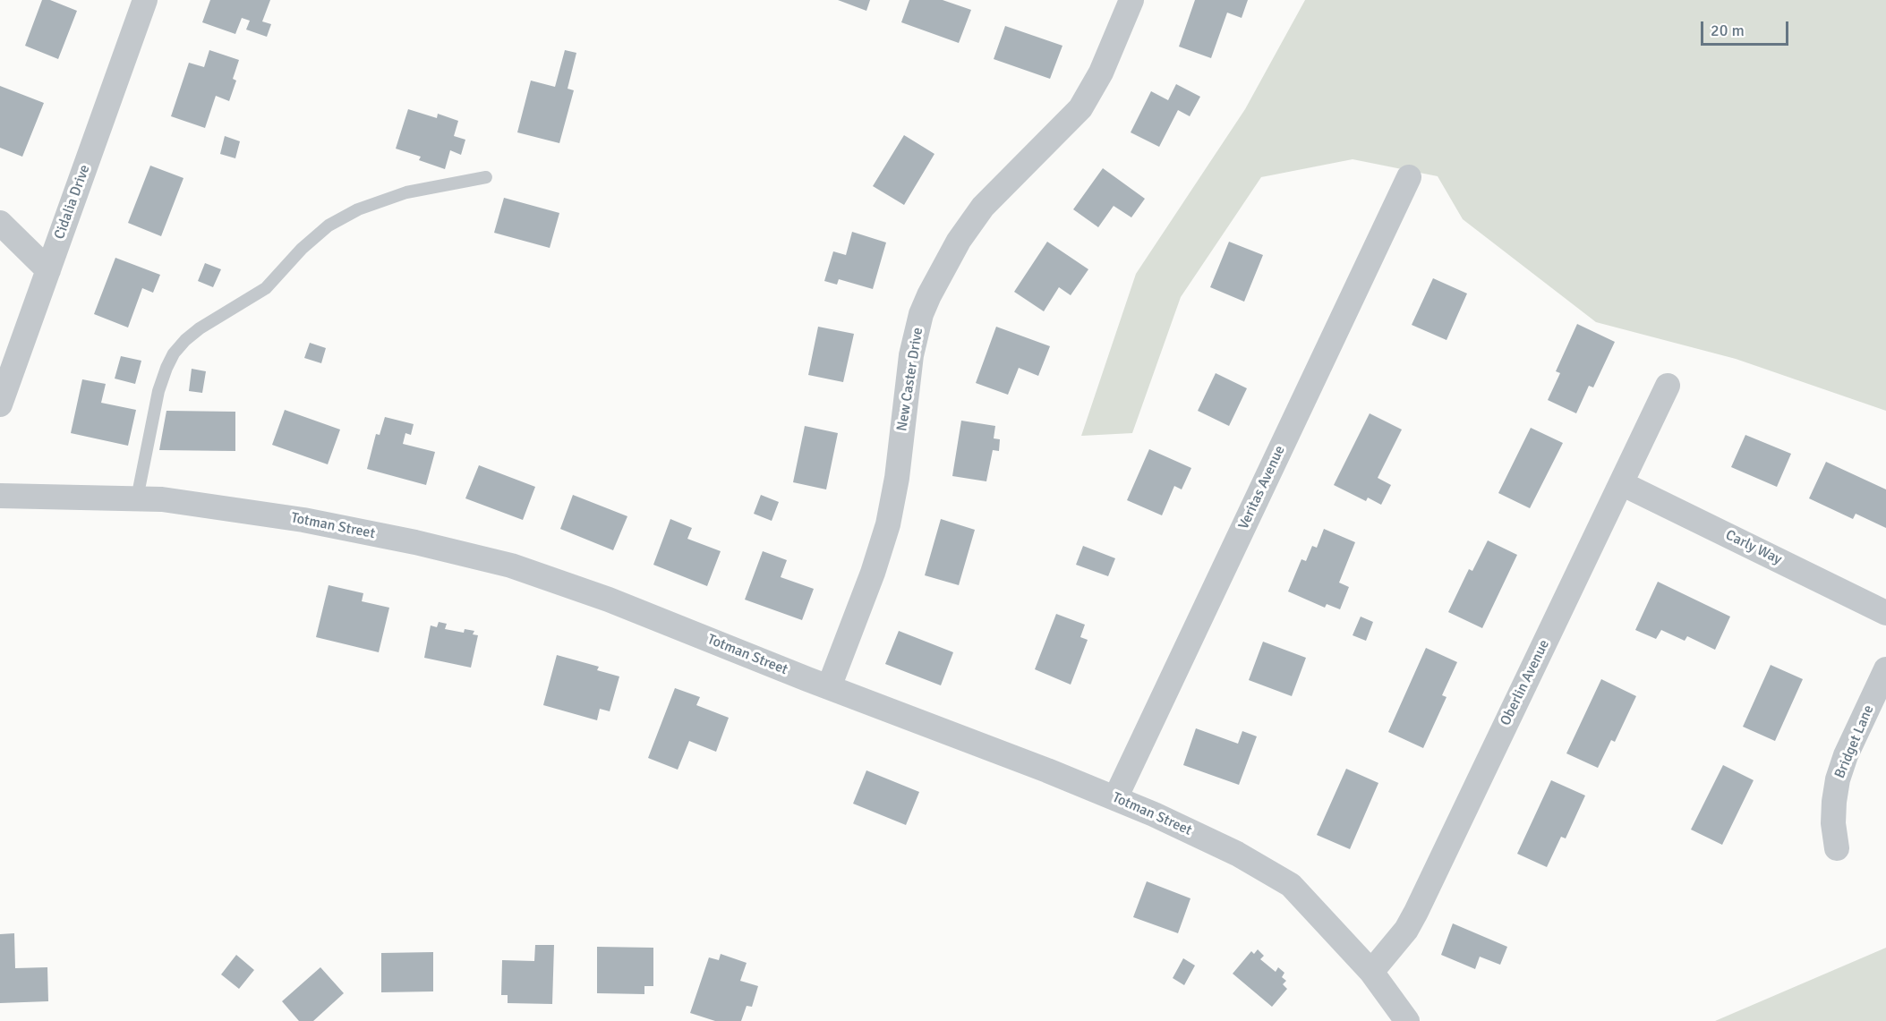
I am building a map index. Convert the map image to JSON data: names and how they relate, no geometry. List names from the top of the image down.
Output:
{
  "streets": {
    "street": [
      "Cidalia Drive",
      "New Caster Drive",
      "Veritas Avenue",
      "Totman Street",
      "Carly Way",
      "Oberlin Avenue",
      "Bridget Lane"
    ]
  },
  "crossings": [
    ["New Caster Drive", "Totman Street"],
    ["Veritas Avenue", "Totman Street"],
    ["Totman Street", "Oberlin Avenue"],
    ["Carly Way", "Oberlin Avenue"]
  ],
  "scale_bar": "20 m"
}
